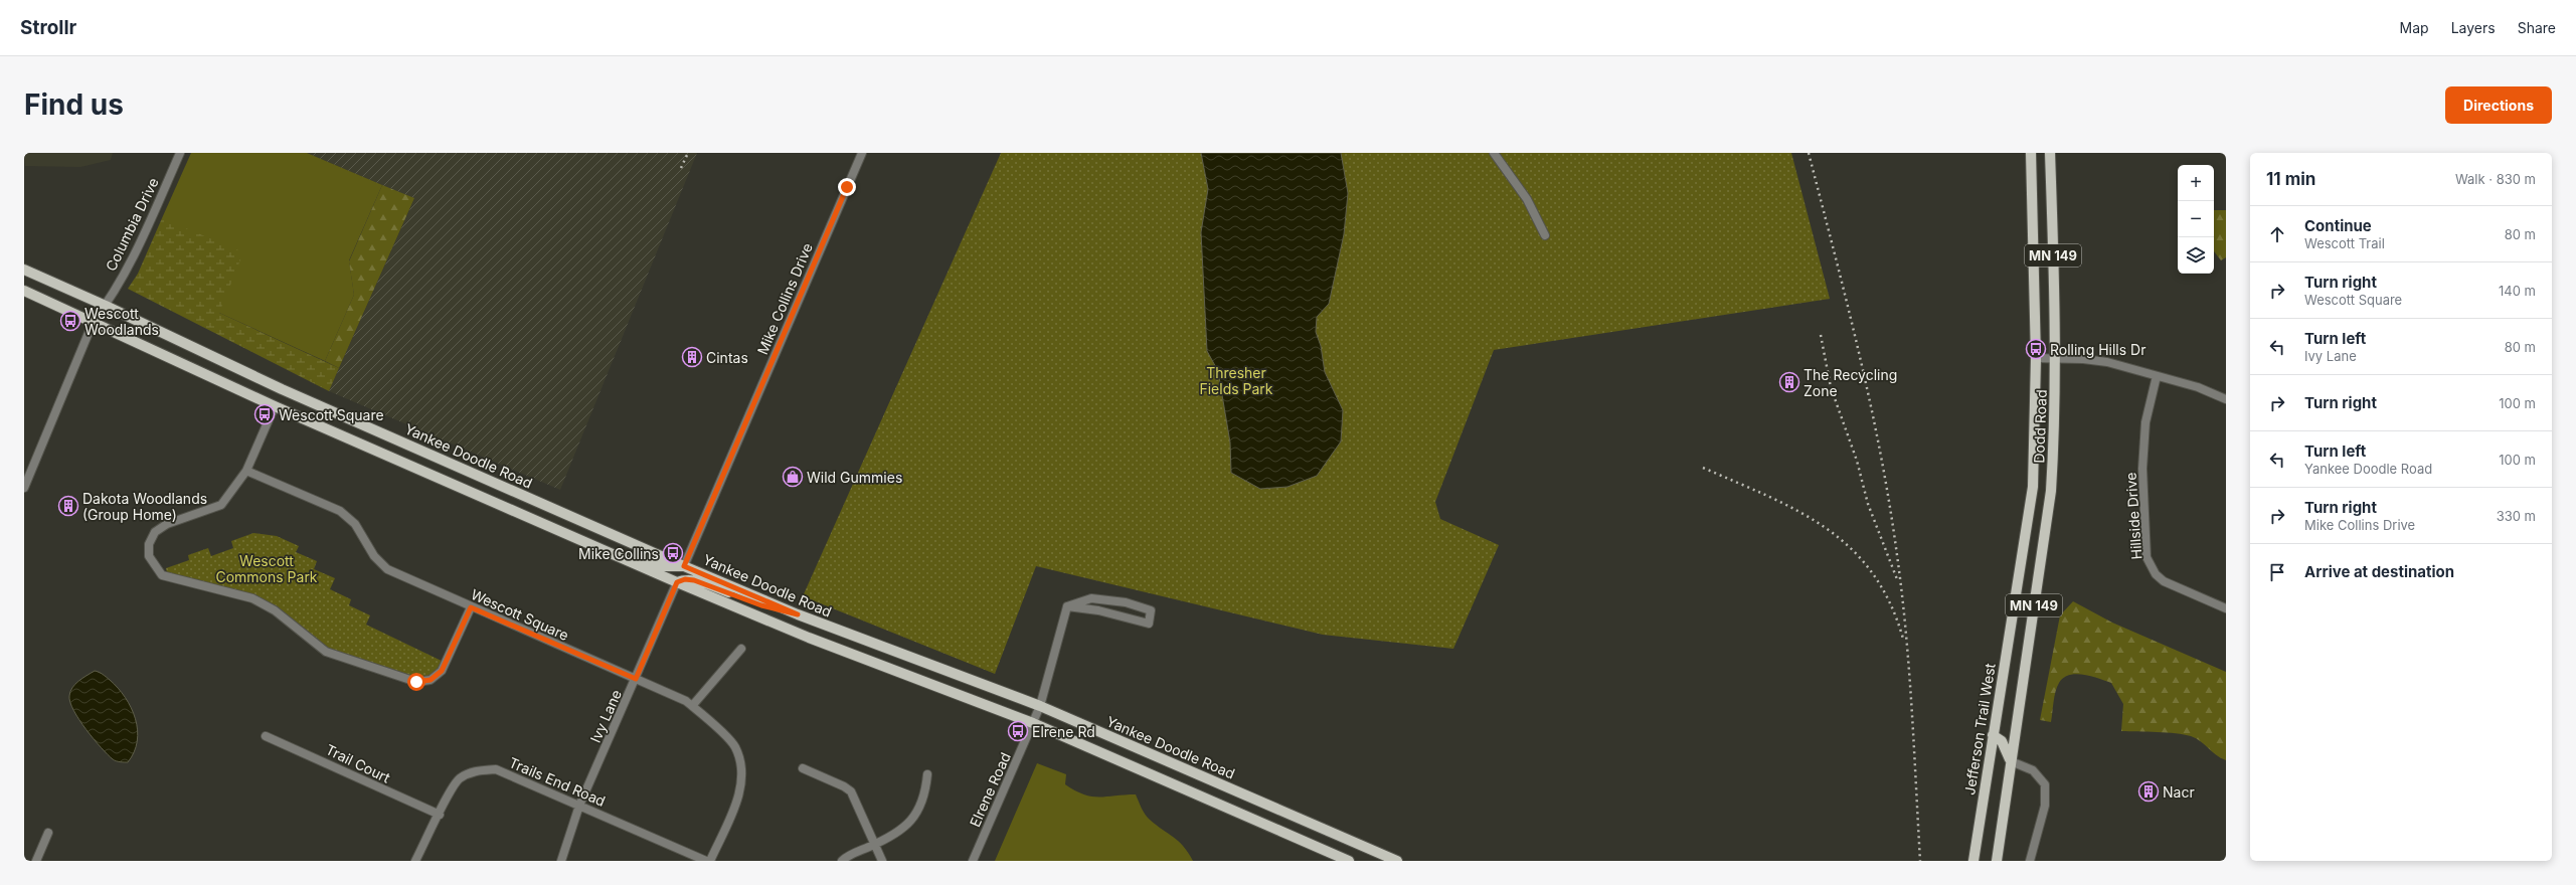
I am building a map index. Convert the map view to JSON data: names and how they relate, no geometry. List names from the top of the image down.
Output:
{
  "streets": {
    "main road": [
      "MN 149",
      "Dodd Road",
      "Yankee Doodle Road",
      "Jefferson Trail West"
    ],
    "street": [
      "Columbia Drive",
      "Mike Collins Drive",
      "Hillside Drive",
      "Wescott Square",
      "Ivy Lane",
      "Trail Court",
      "Trails End Road",
      "Elrene Road"
    ]
  },
  "crossings": [
    ["Columbia Drive", "Yankee Doodle Road"],
    ["MN 149", "Dodd Road"],
    ["Mike Collins Drive", "Yankee Doodle Road"],
    ["Dodd Road", "Jefferson Trail West"],
    ["Yankee Doodle Road", "Elrene Road"],
    ["Wescott Square", "Ivy Lane"],
    ["Wescott Square", "Trails End Road"],
    ["Ivy Lane", "Trails End Road"],
    ["Trail Court", "Trails End Road"]
  ],
  "parks": ["Thresher Fields Park", "Wescott Commons Park"],
  "places": {
    "bus stop": [
      "Wescott Woodlands",
      "Rolling Hills Dr",
      "Wescott Square",
      "Mike Collins",
      "Elrene Rd"
    ],
    "building": [
      "Cintas",
      "The Recycling Zone",
      "Dakota Woodlands (Group Home)",
      "Nacr"
    ],
    "shop": ["Wild Gummies"]
  },
  "page": {
    "header": "Strollr",
    "nav": ["Map", "Layers", "Share"],
    "buttons": "Directions",
    "title": "Find us",
    "heading": ["11 min", "Walk · 830 m"],
    "map_buttons": ["+", "−"],
    "list": [
      ["Continue", "Wescott Trail", "80 m"],
      ["Turn right", "Wescott Square", "140 m"],
      ["Turn left", "Ivy Lane", "80 m"],
      ["Turn right", "100 m"],
      ["Turn left", "Yankee Doodle Road", "100 m"],
      ["Turn right", "Mike Collins Drive", "330 m"],
      "Arrive at destination"
    ]
  }
}
